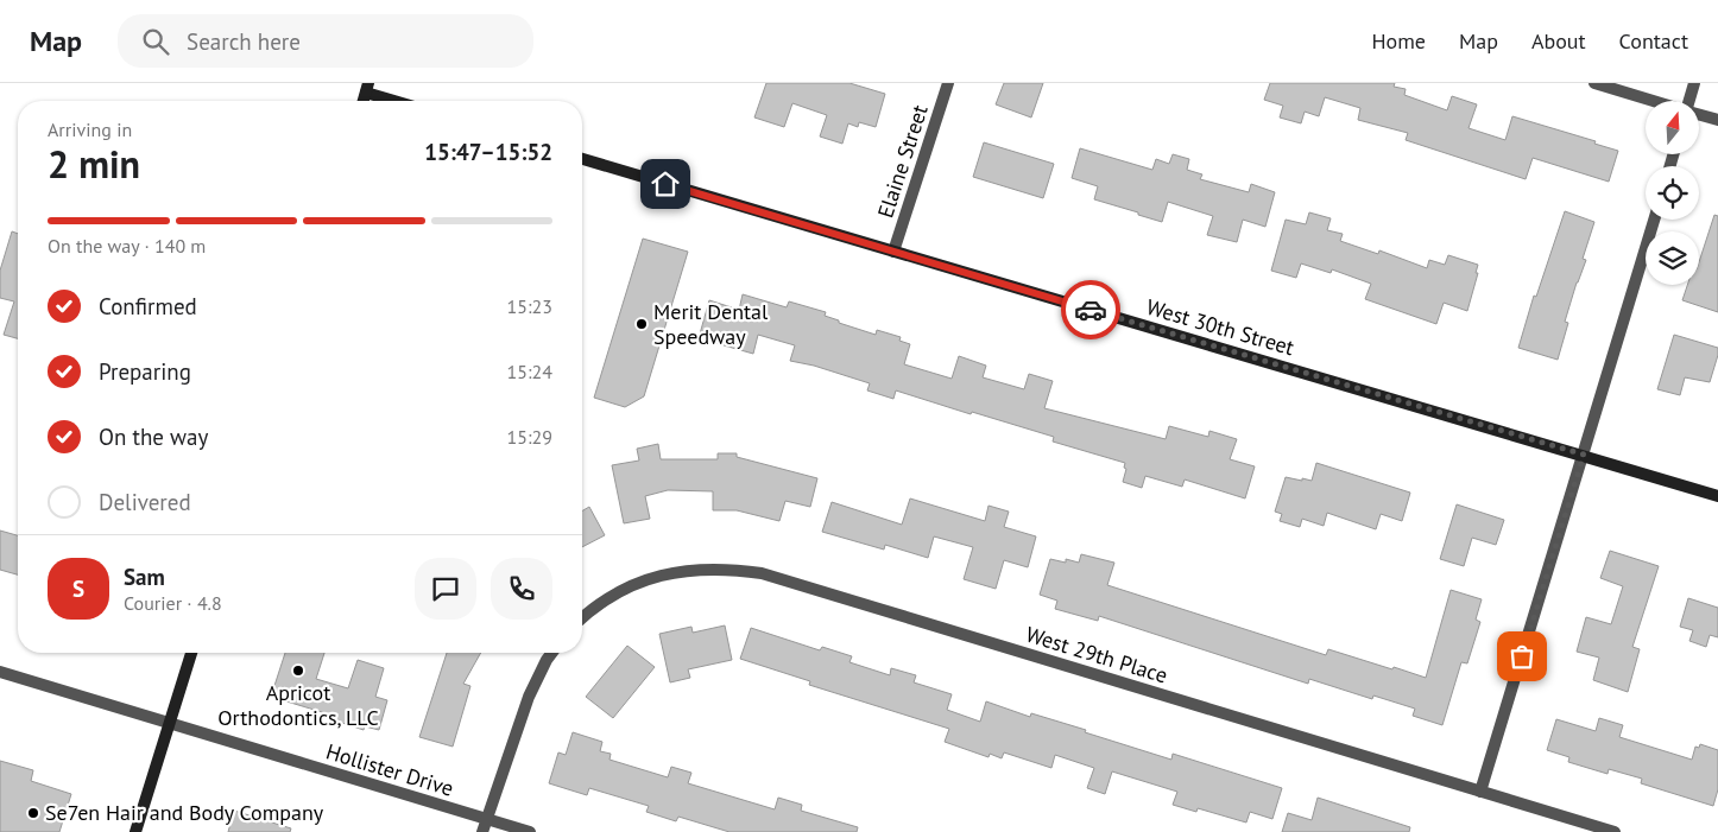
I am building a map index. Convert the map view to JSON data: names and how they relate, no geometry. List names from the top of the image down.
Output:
{
  "streets": {
    "street": [
      "Elaine Street",
      "West 30th Street",
      "West 29th Place",
      "Hollister Drive"
    ]
  },
  "crossings": [
    ["Elaine Street", "West 30th Street"]
  ],
  "places": ["Merit Dental Speedway", "Apricot Orthodontics, LLC", "Se7en Hair and Body Company"],
  "north": "top",
  "page": {
    "header": "Map",
    "search": "Search here",
    "nav": [
      "Home",
      "Map",
      "About",
      "Contact"
    ],
    "heading": ["2 min", "Arriving in", "15:47–15:52"],
    "panel": ["Sam", "Courier · 4.8"],
    "bar": "On the way · 140 m",
    "list": [
      ["Confirmed", "15:23"],
      ["Preparing", "15:24"],
      ["On the way", "15:29"],
      "Delivered"
    ],
    "round": "S"
  }
}
